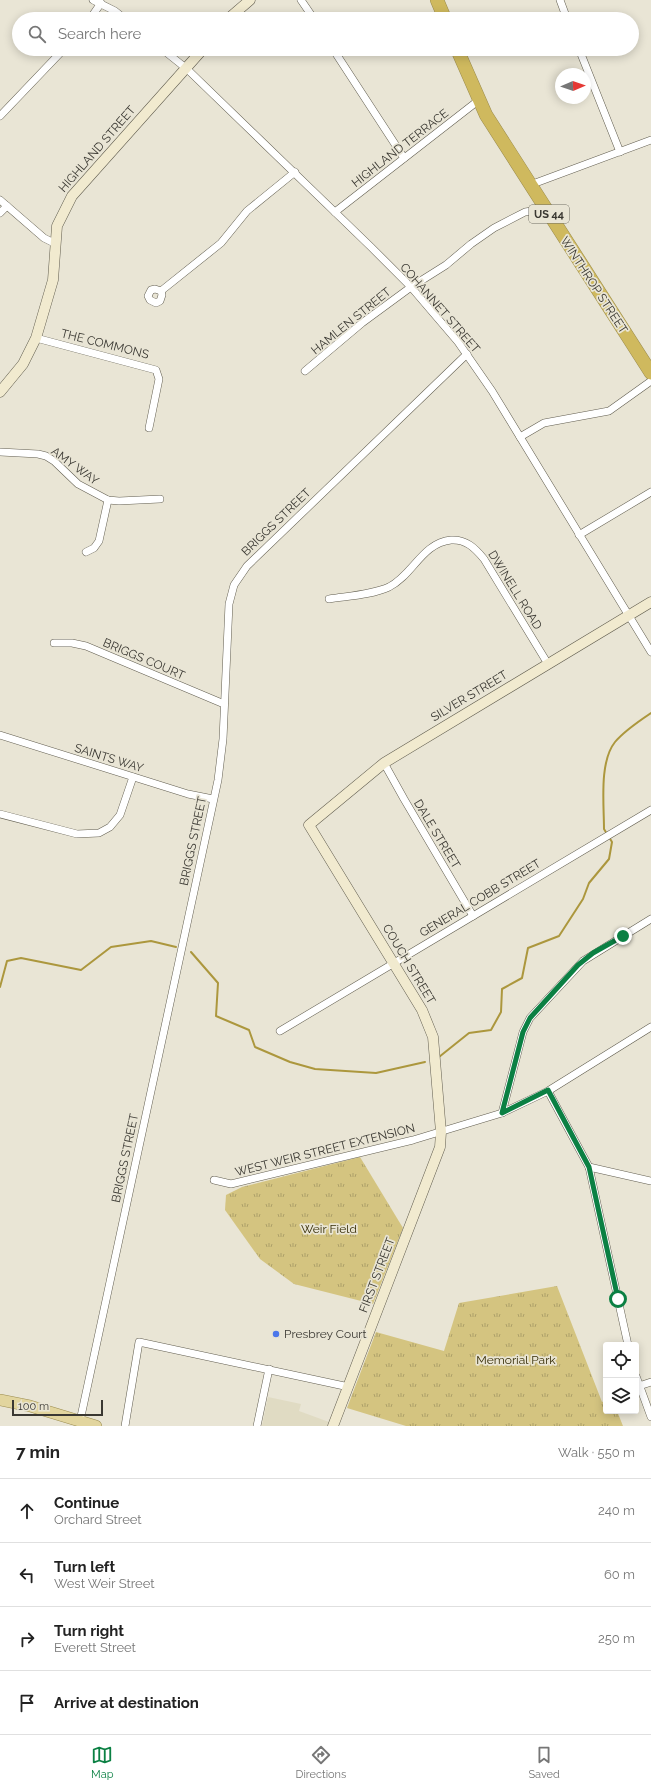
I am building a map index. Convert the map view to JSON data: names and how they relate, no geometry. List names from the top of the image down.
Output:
{
  "streets": {
    "highway": ["US 44", "WINTHROP STREET"],
    "street": [
      "HIGHLAND TERRACE",
      "HIGHLAND STREET",
      "COHANNET STREET",
      "HAMLEN STREET",
      "THE COMMONS",
      "AMY WAY",
      "BRIGGS STREET",
      "DWINELL ROAD",
      "BRIGGS COURT",
      "SILVER STREET",
      "SAINTS WAY",
      "DALE STREET",
      "GENERAL COBB STREET",
      "COUCH STREET",
      "WEST WEIR STREET EXTENSION",
      "FIRST STREET"
    ]
  },
  "crossings": [
    ["HIGHLAND TERRACE", "WINTHROP STREET"],
    ["HIGHLAND TERRACE", "COHANNET STREET"],
    ["HIGHLAND STREET", "COHANNET STREET"],
    ["HIGHLAND STREET", "THE COMMONS"],
    ["WINTHROP STREET", "HAMLEN STREET"],
    ["COHANNET STREET", "HAMLEN STREET"],
    ["COHANNET STREET", "BRIGGS STREET"],
    ["COHANNET STREET", "SILVER STREET"],
    ["BRIGGS STREET", "BRIGGS COURT"],
    ["BRIGGS STREET", "SAINTS WAY"],
    ["DWINELL ROAD", "SILVER STREET"],
    ["SILVER STREET", "DALE STREET"],
    ["SILVER STREET", "COUCH STREET"],
    ["DALE STREET", "GENERAL COBB STREET"],
    ["GENERAL COBB STREET", "COUCH STREET"],
    ["COUCH STREET", "WEST WEIR STREET EXTENSION"],
    ["COUCH STREET", "FIRST STREET"],
    ["WEST WEIR STREET EXTENSION", "FIRST STREET"]
  ],
  "parks": ["Weir Field", "Memorial Park"],
  "places": ["Presbrey Court"],
  "scale_bar": "100 m",
  "north": "right",
  "page": {
    "search": "Search here",
    "scale": "100 m",
    "heading": ["7 min", "Walk · 550 m"],
    "list": [
      ["Continue", "Orchard Street", "240 m"],
      ["Turn left", "West Weir Street", "60 m"],
      ["Turn right", "Everett Street", "250 m"],
      "Arrive at destination"
    ],
    "nav": ["Map", "Directions", "Saved"]
  }
}
